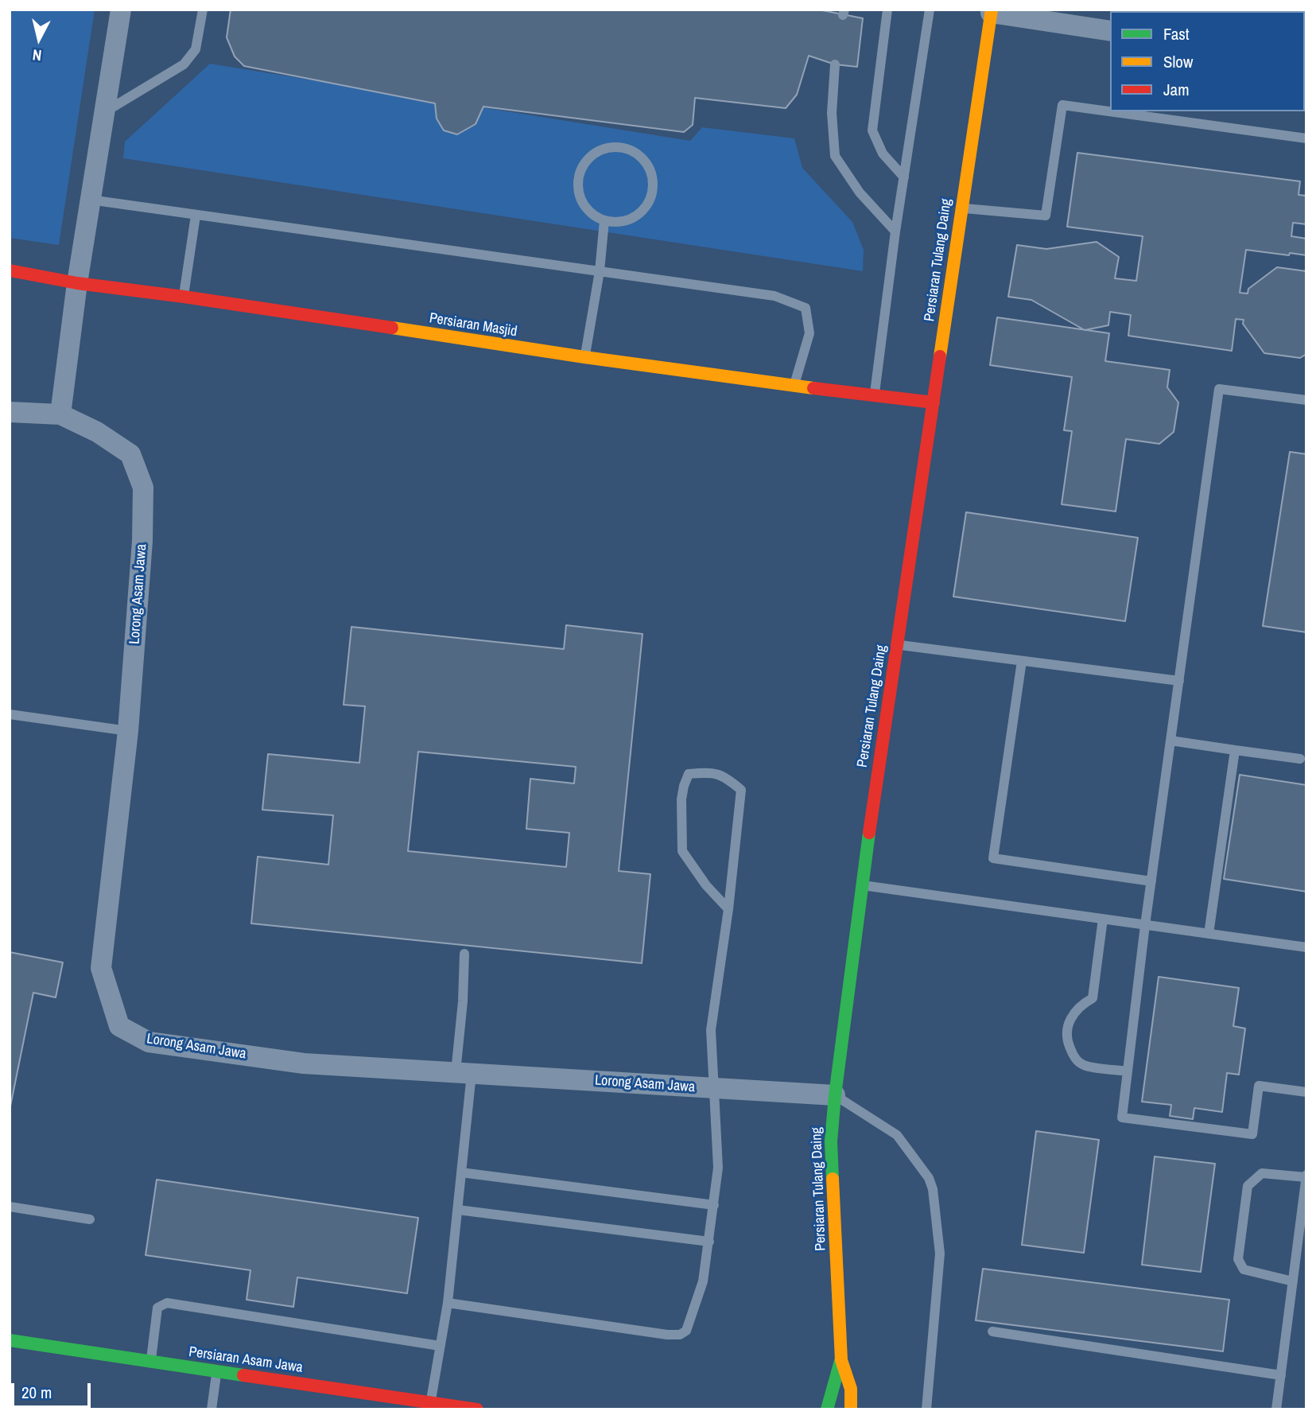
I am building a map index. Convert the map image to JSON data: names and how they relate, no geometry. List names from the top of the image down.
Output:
{
  "streets": {
    "street": [
      "Persiaran Tulang Daing",
      "Persiaran Masjid",
      "Lorong Asam Jawa",
      "Persiaran Asam Jawa"
    ]
  },
  "crossings": [
    ["Persiaran Tulang Daing", "Persiaran Masjid"],
    ["Persiaran Tulang Daing", "Lorong Asam Jawa"]
  ],
  "legend": ["Fast", "Slow", "Jam"],
  "scale_bar": "20 m",
  "north": "bottom"
}
